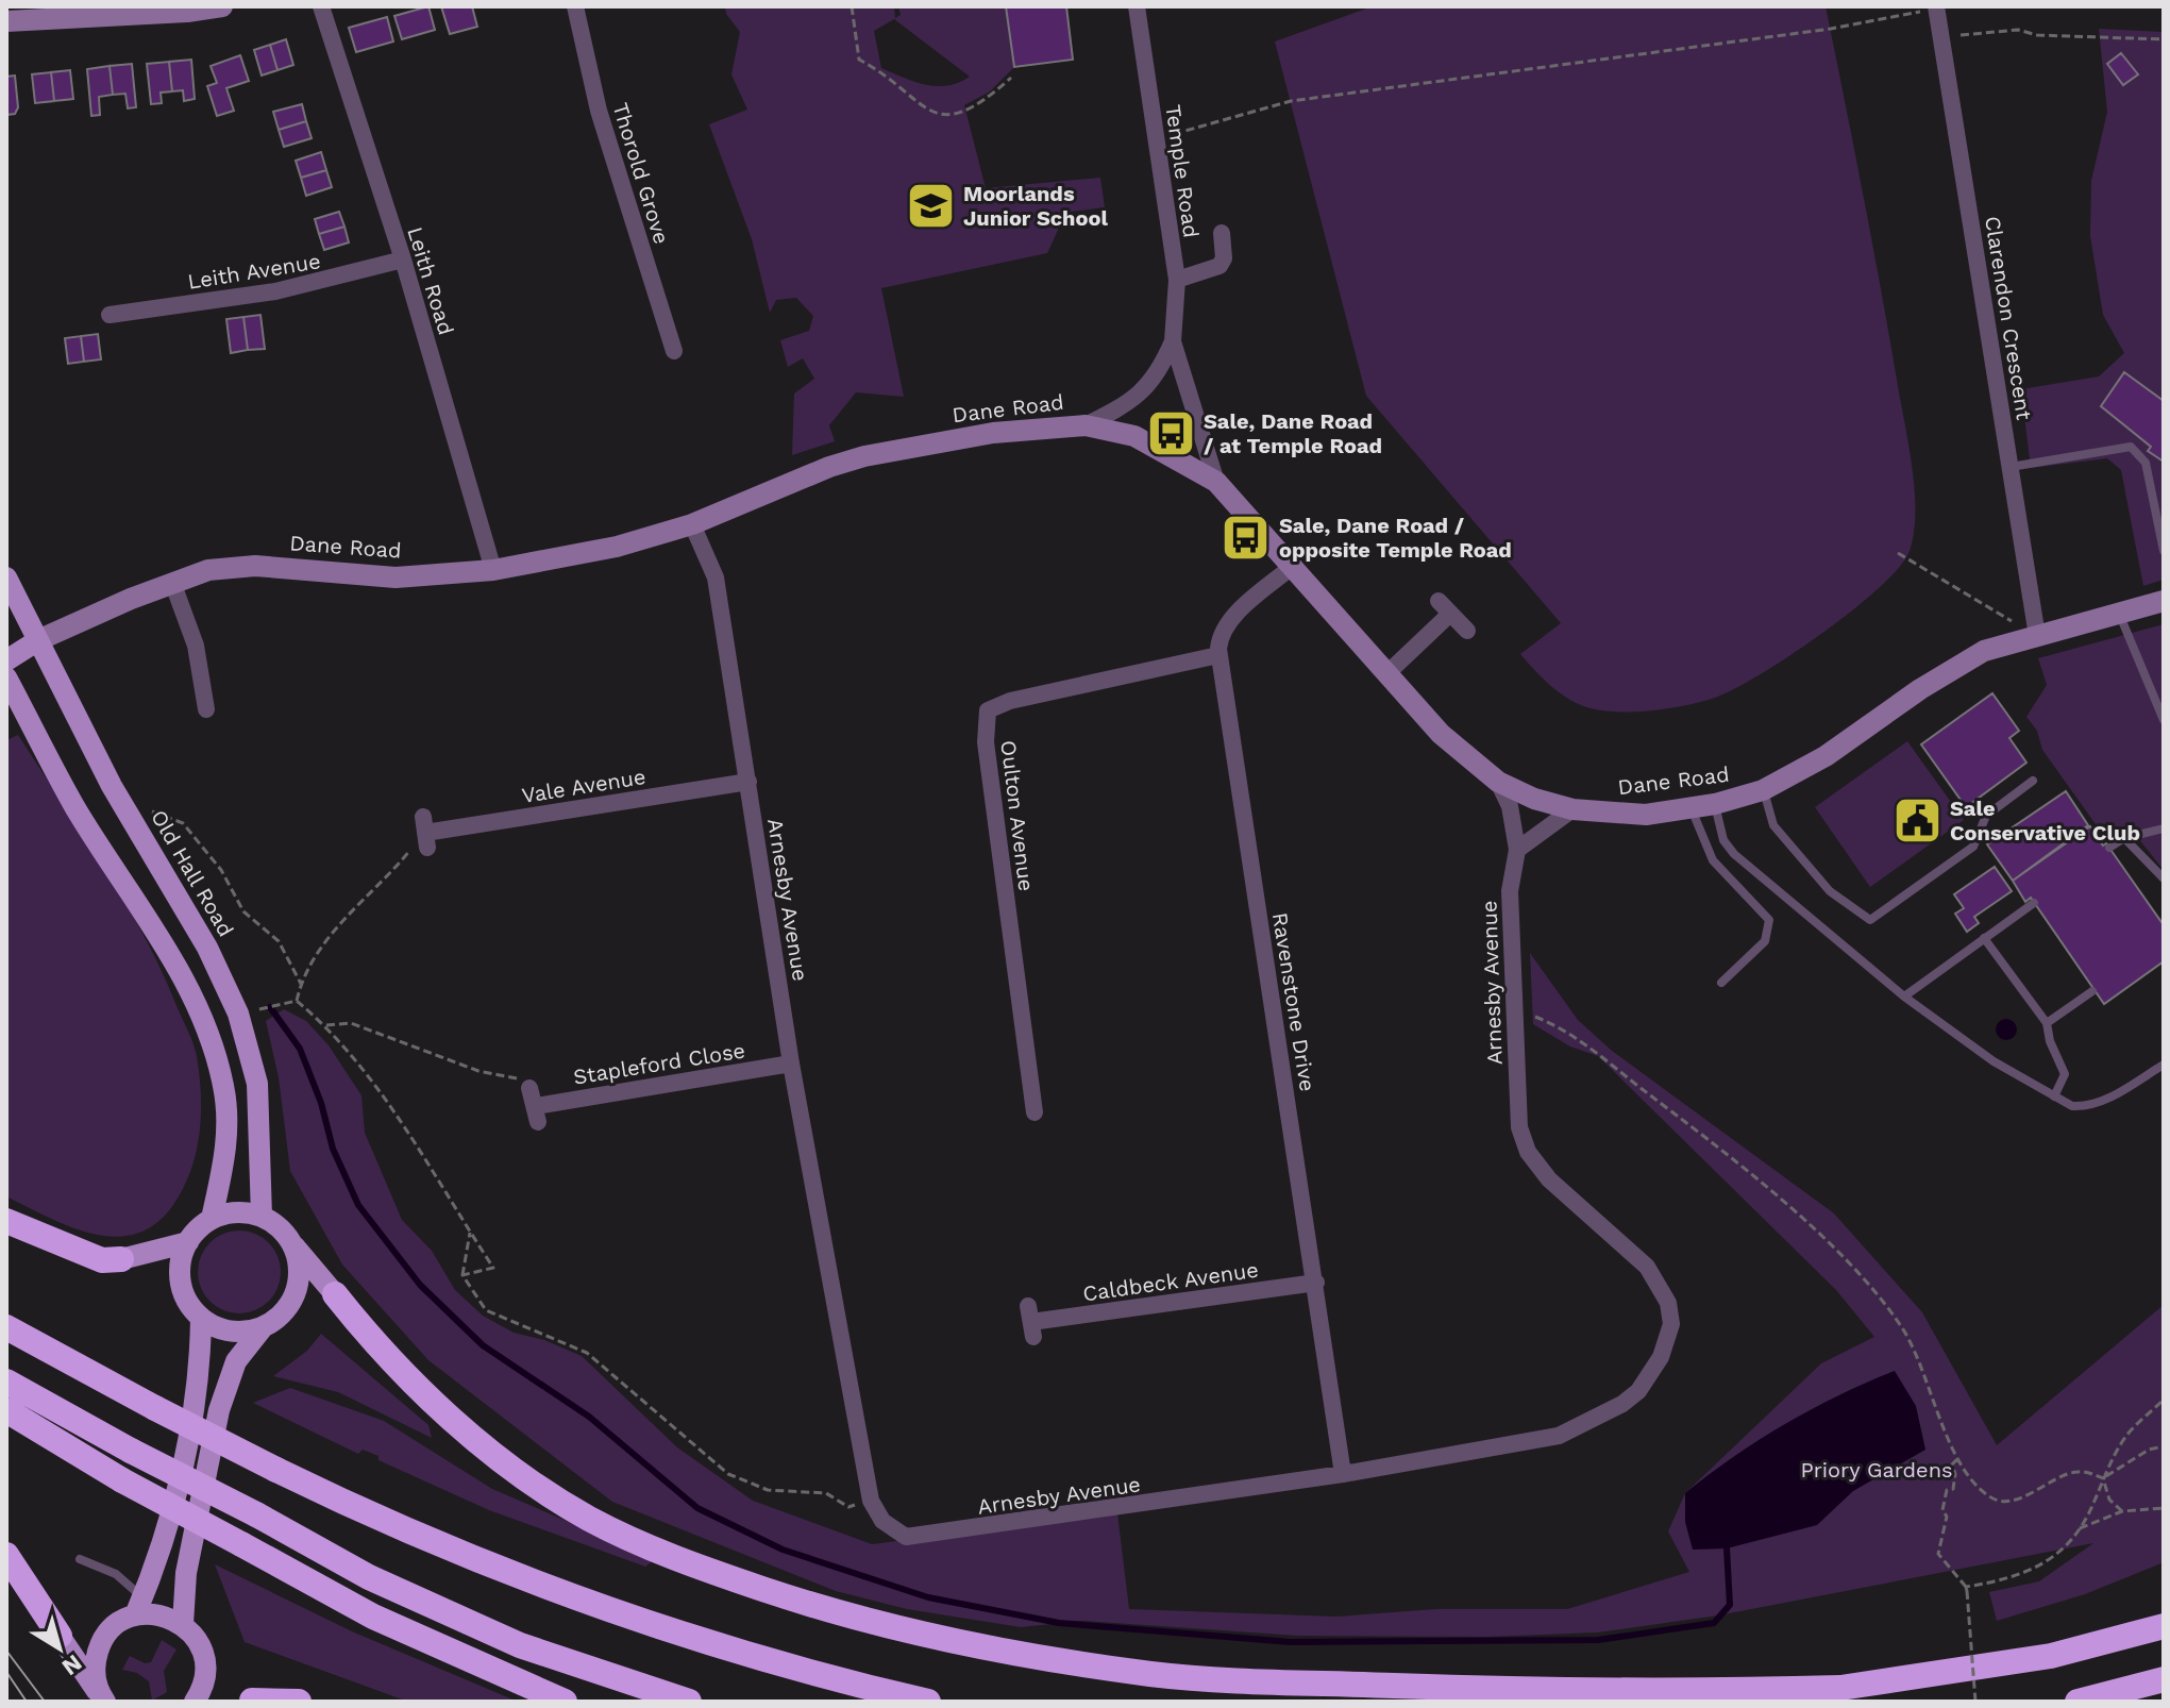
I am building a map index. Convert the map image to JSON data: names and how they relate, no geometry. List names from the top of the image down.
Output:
{
  "streets": {
    "main road": ["Dane Road", "Old Hall Road"],
    "street": [
      "Temple Road",
      "Thorold Grove",
      "Leith Avenue",
      "Leith Road",
      "Clarendon Crescent",
      "Vale Avenue",
      "Oulton Avenue",
      "Arnesby Avenue",
      "Ravenstone Drive",
      "Stapleford Close",
      "Caldbeck Avenue"
    ]
  },
  "crossings": [
    ["Temple Road", "Dane Road"],
    ["Leith Avenue", "Leith Road"],
    ["Leith Road", "Dane Road"],
    ["Clarendon Crescent", "Dane Road"],
    ["Dane Road", "Old Hall Road"],
    ["Dane Road", "Arnesby Avenue"],
    ["Vale Avenue", "Arnesby Avenue"],
    ["Oulton Avenue", "Ravenstone Drive"],
    ["Arnesby Avenue", "Ravenstone Drive"],
    ["Arnesby Avenue", "Stapleford Close"],
    ["Ravenstone Drive", "Caldbeck Avenue"]
  ],
  "parks": ["Priory Gardens"],
  "places": {
    "school or university": ["Moorlands Junior School"],
    "bus stop": ["Sale, Dane Road / at Temple Road", "Sale, Dane Road / opposite Temple Road"],
    "public building": ["Sale Conservative Club"]
  },
  "north": "bottom right"
}
